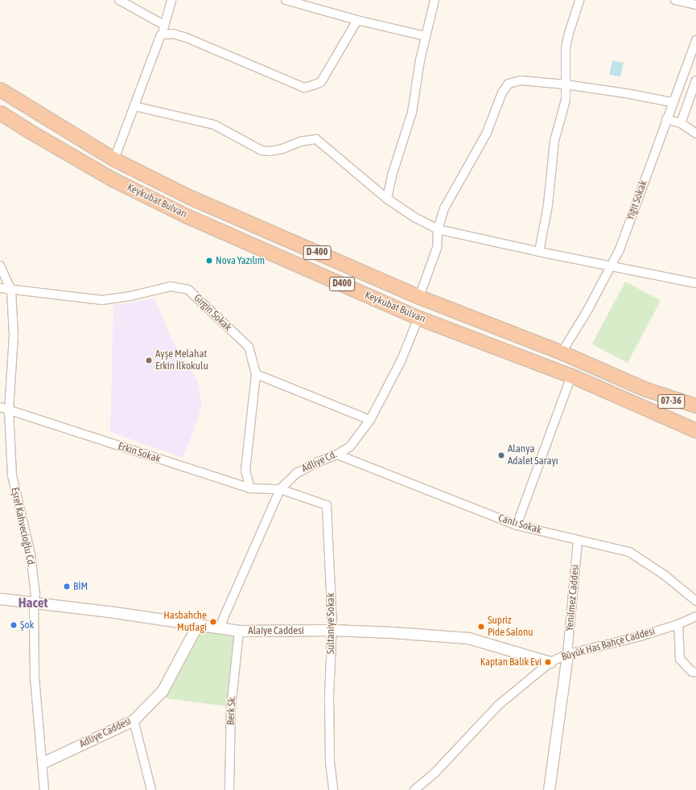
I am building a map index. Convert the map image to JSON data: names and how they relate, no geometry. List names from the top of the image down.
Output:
{
  "streets": {
    "highway": [
      "Keykubat Bulvarı",
      "D-400",
      "D400",
      "07-36"
    ],
    "street": [
      "Yiğit Sokak",
      "Girgin Sokak",
      "Erkin Sokak",
      "Adliye Cd.",
      "Canlı Sokak",
      "Eşref Kahvecioğlu Cd.",
      "Yenilmez Caddesi",
      "Sultaniye Sokak",
      "Alaiye Caddesi",
      "Büyük Has Bahçe Caddesi",
      "Berk Sk.",
      "Adliye Caddesi"
    ]
  },
  "crossings": [
    ["Yiğit Sokak", "Keykubat Bulvarı"],
    ["Keykubat Bulvarı", "07-36"],
    ["Keykubat Bulvarı", "Adliye Cd."],
    ["Girgin Sokak", "Erkin Sokak"],
    ["Girgin Sokak", "Eşref Kahvecioğlu Cd."],
    ["Erkin Sokak", "Adliye Cd."],
    ["Erkin Sokak", "Eşref Kahvecioğlu Cd."],
    ["Erkin Sokak", "Sultaniye Sokak"],
    ["Adliye Cd.", "Canlı Sokak"],
    ["Adliye Cd.", "Sultaniye Sokak"],
    ["Adliye Cd.", "Alaiye Caddesi"],
    ["Canlı Sokak", "Yenilmez Caddesi"],
    ["Eşref Kahvecioğlu Cd.", "Alaiye Caddesi"],
    ["Eşref Kahvecioğlu Cd.", "Adliye Caddesi"],
    ["Yenilmez Caddesi", "Büyük Has Bahçe Caddesi"],
    ["Sultaniye Sokak", "Alaiye Caddesi"],
    ["Alaiye Caddesi", "Büyük Has Bahçe Caddesi"],
    ["Alaiye Caddesi", "Berk Sk."],
    ["Alaiye Caddesi", "Adliye Caddesi"]
  ],
  "districts": ["Hacet"],
  "places": [
    "Nova Yazılım",
    "Ayşe Melahat Erkin İlkokulu",
    "Alanya Adalet Sarayı",
    "BİM",
    "Hasbahche Mutfagi",
    "Şok",
    "Supriz Pide Salonu",
    "Kaptan Balik Evi"
  ]
}
